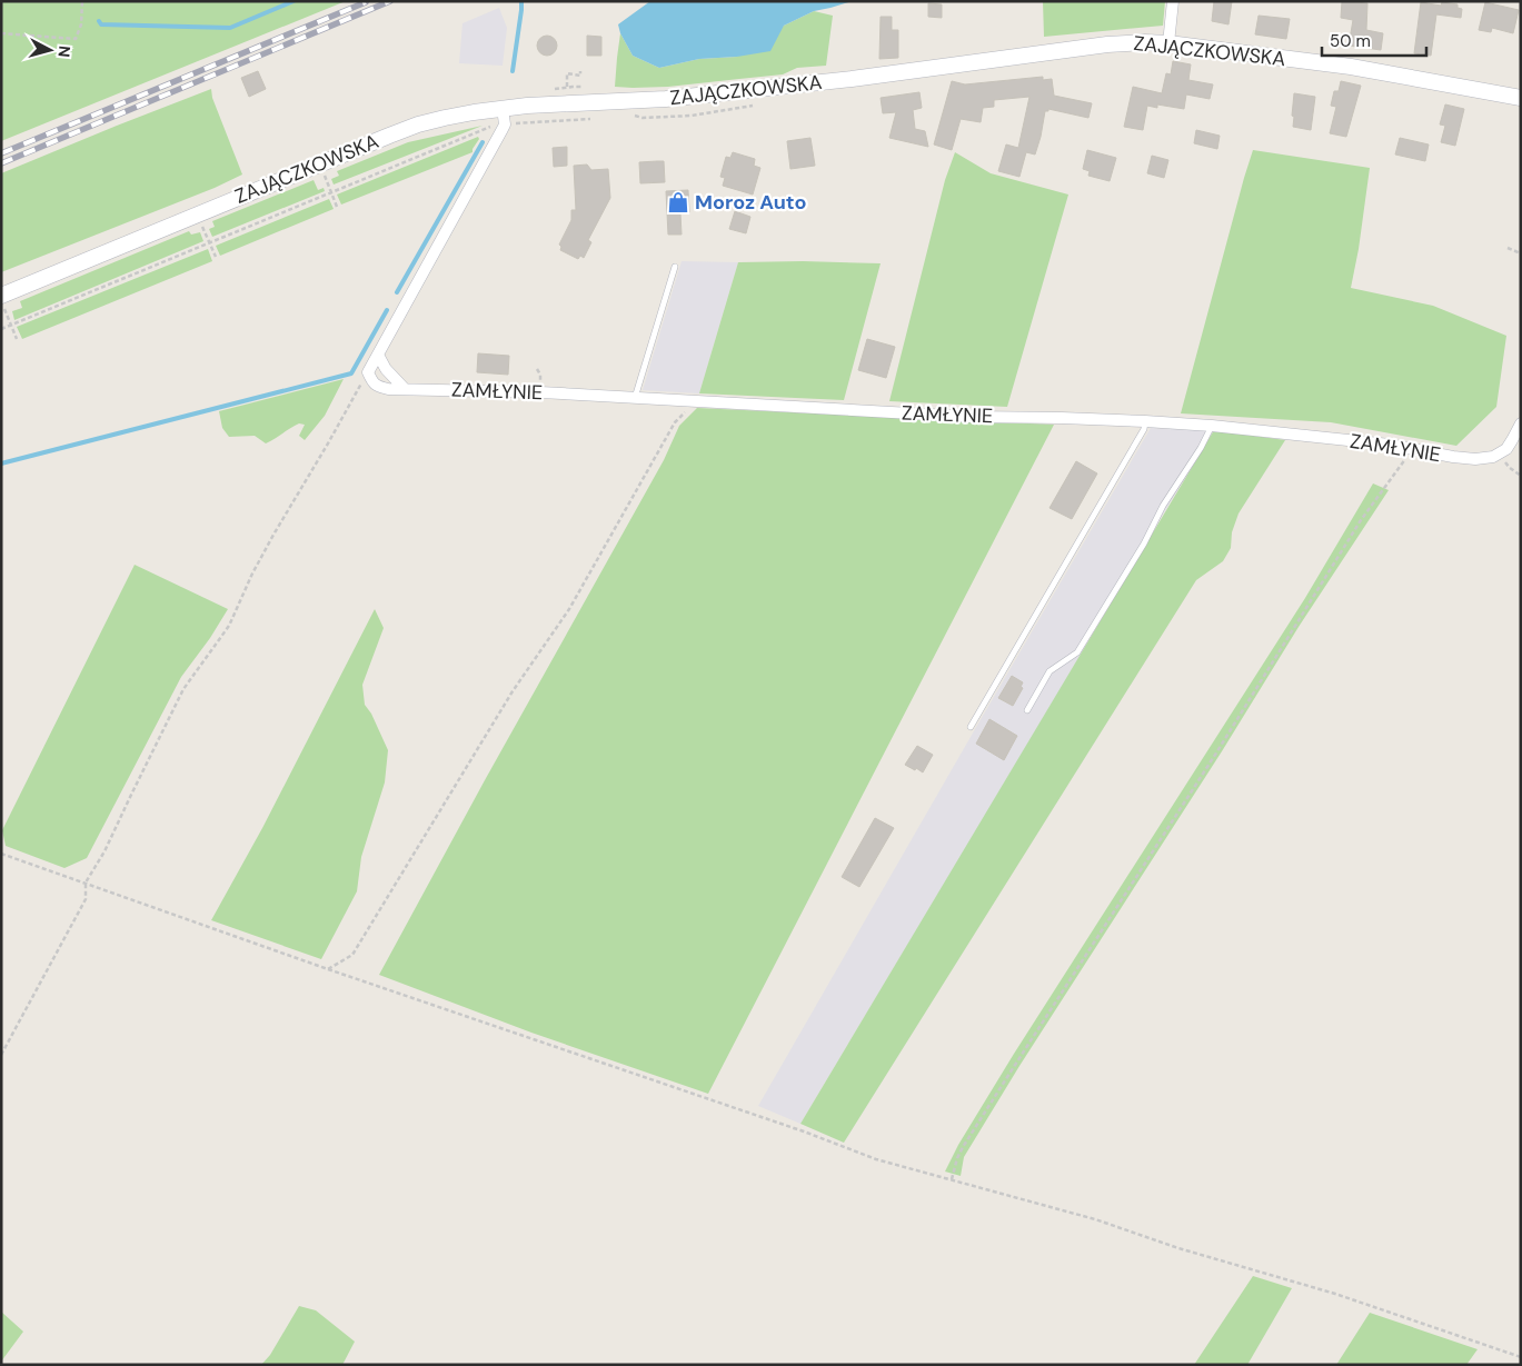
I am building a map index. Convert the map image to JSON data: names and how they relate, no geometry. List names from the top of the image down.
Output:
{
  "streets": {
    "main road": ["ZAJĄCZKOWSKA"],
    "street": ["ZAMŁYNIE"]
  },
  "places": {
    "shop": ["Moroz Auto"]
  },
  "scale_bar": "50 m",
  "north": "right"
}
